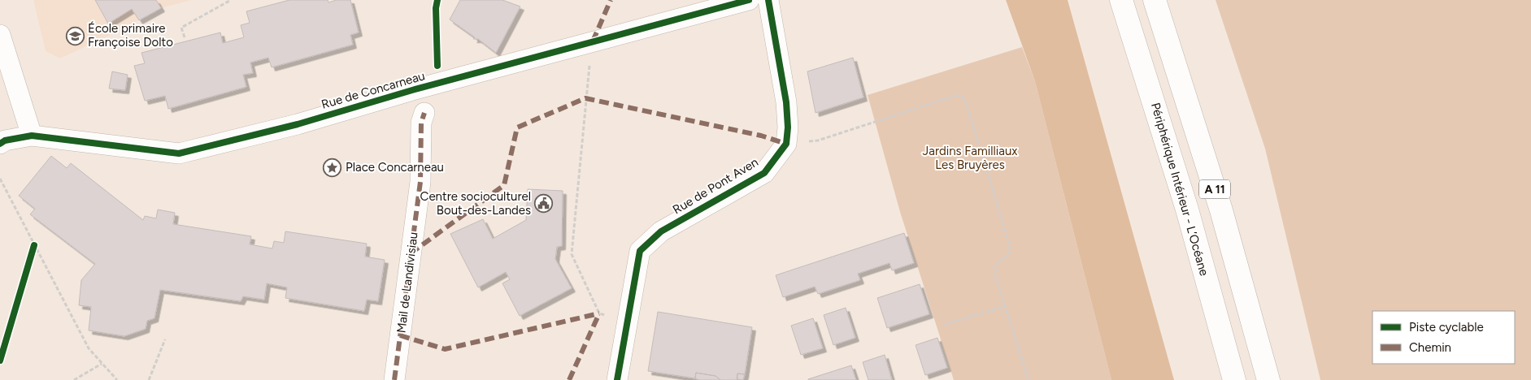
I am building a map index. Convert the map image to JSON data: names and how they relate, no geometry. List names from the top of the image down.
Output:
{
  "streets": {
    "highway": ["Périphérique Intérieur - L’Océane", "A 11"],
    "street": ["Rue de Concarneau", "Rue de Pont Aven", "Mail de Landivisiau"]
  },
  "parks": ["Jardins Familliaux Les Bruyères"],
  "places": {
    "school or university": ["École primaire Françoise Dolto"],
    "place": ["Place Concarneau"],
    "public building": ["Centre socioculturel Bout-des-Landes"]
  },
  "legend": ["Piste cyclable", "Chemin"]
}
